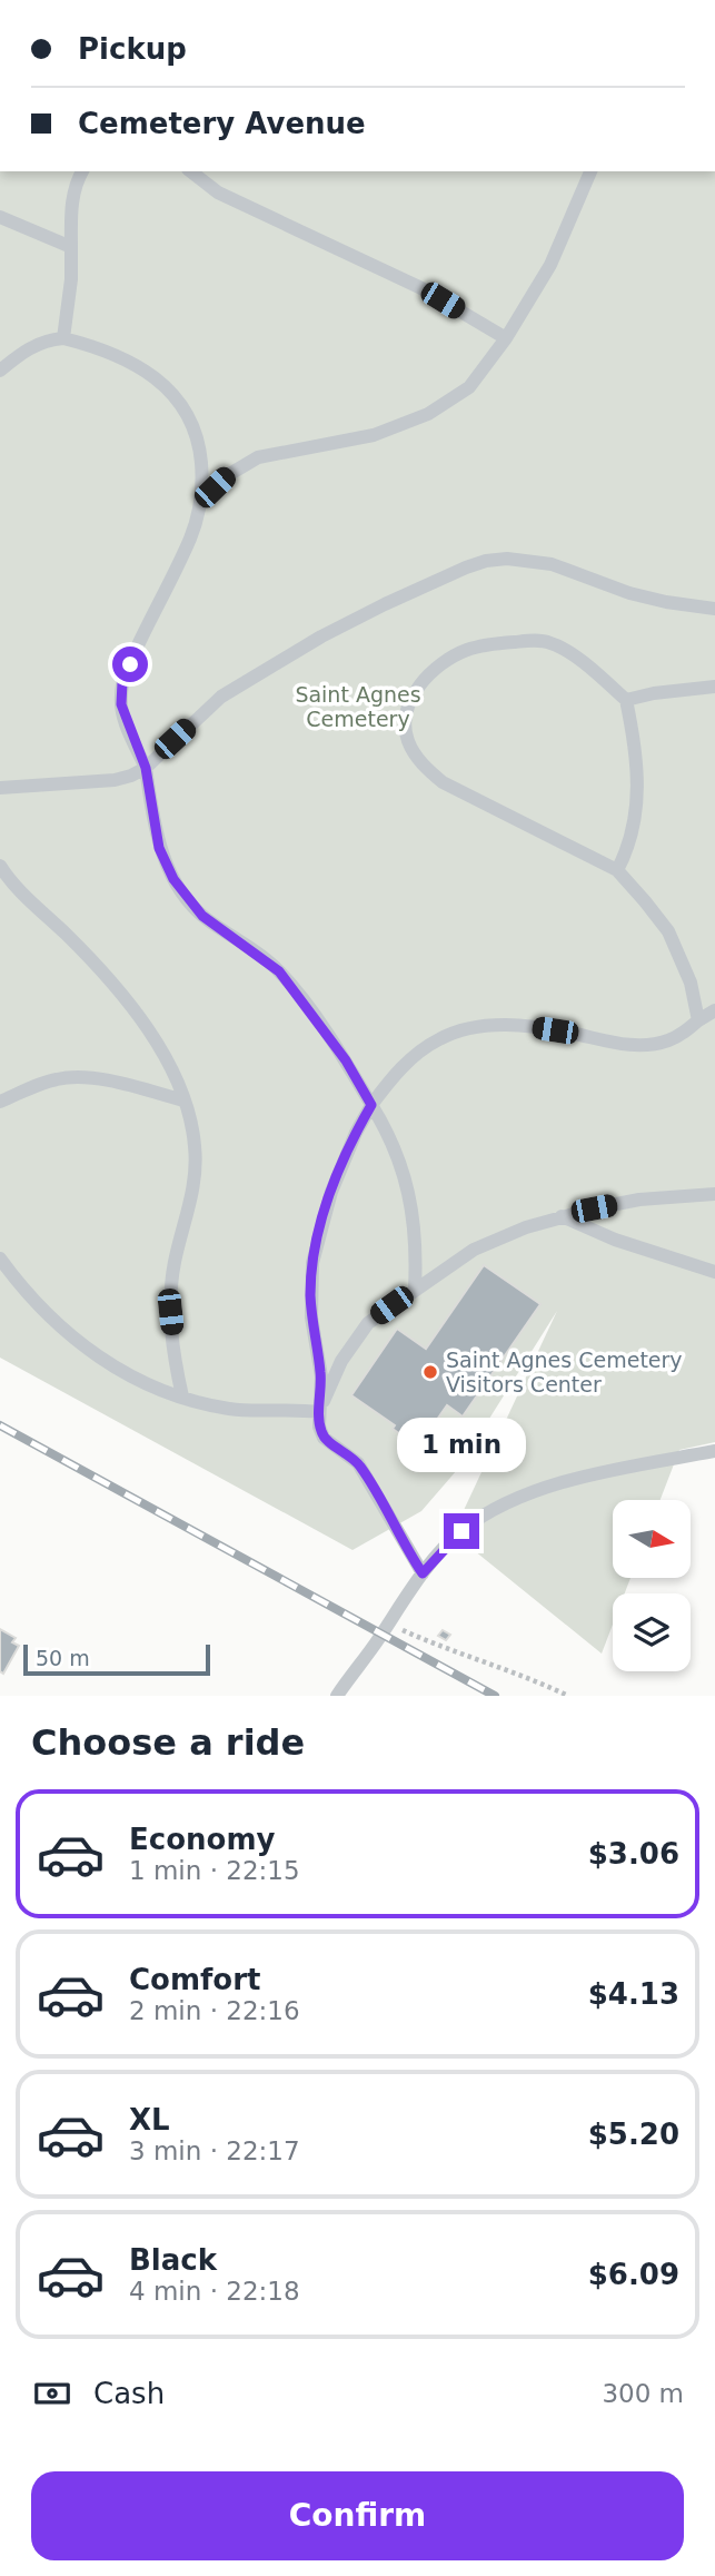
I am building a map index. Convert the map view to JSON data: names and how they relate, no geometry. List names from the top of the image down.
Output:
{
  "parks": ["Saint Agnes Cemetery"],
  "places": ["Saint Agnes Cemetery Visitors Center"],
  "scale_bar": "50 m",
  "north": "right",
  "page": {
    "banner": ["Pickup", "Cemetery Avenue"],
    "bubble": "1 min",
    "scale": "50 m",
    "heading": "Choose a ride",
    "list": [
      {
        "name": "Economy",
        "note": "1 min · 22:15",
        "value": "$3.06"
      },
      {
        "name": "Comfort",
        "note": "2 min · 22:16",
        "value": "$4.13"
      },
      {
        "name": "XL",
        "note": "3 min · 22:17",
        "value": "$5.20"
      },
      {
        "name": "Black",
        "note": "4 min · 22:18",
        "value": "$6.09"
      }
    ],
    "pay": ["Cash", "300 m"],
    "buttons": "Confirm"
  }
}
